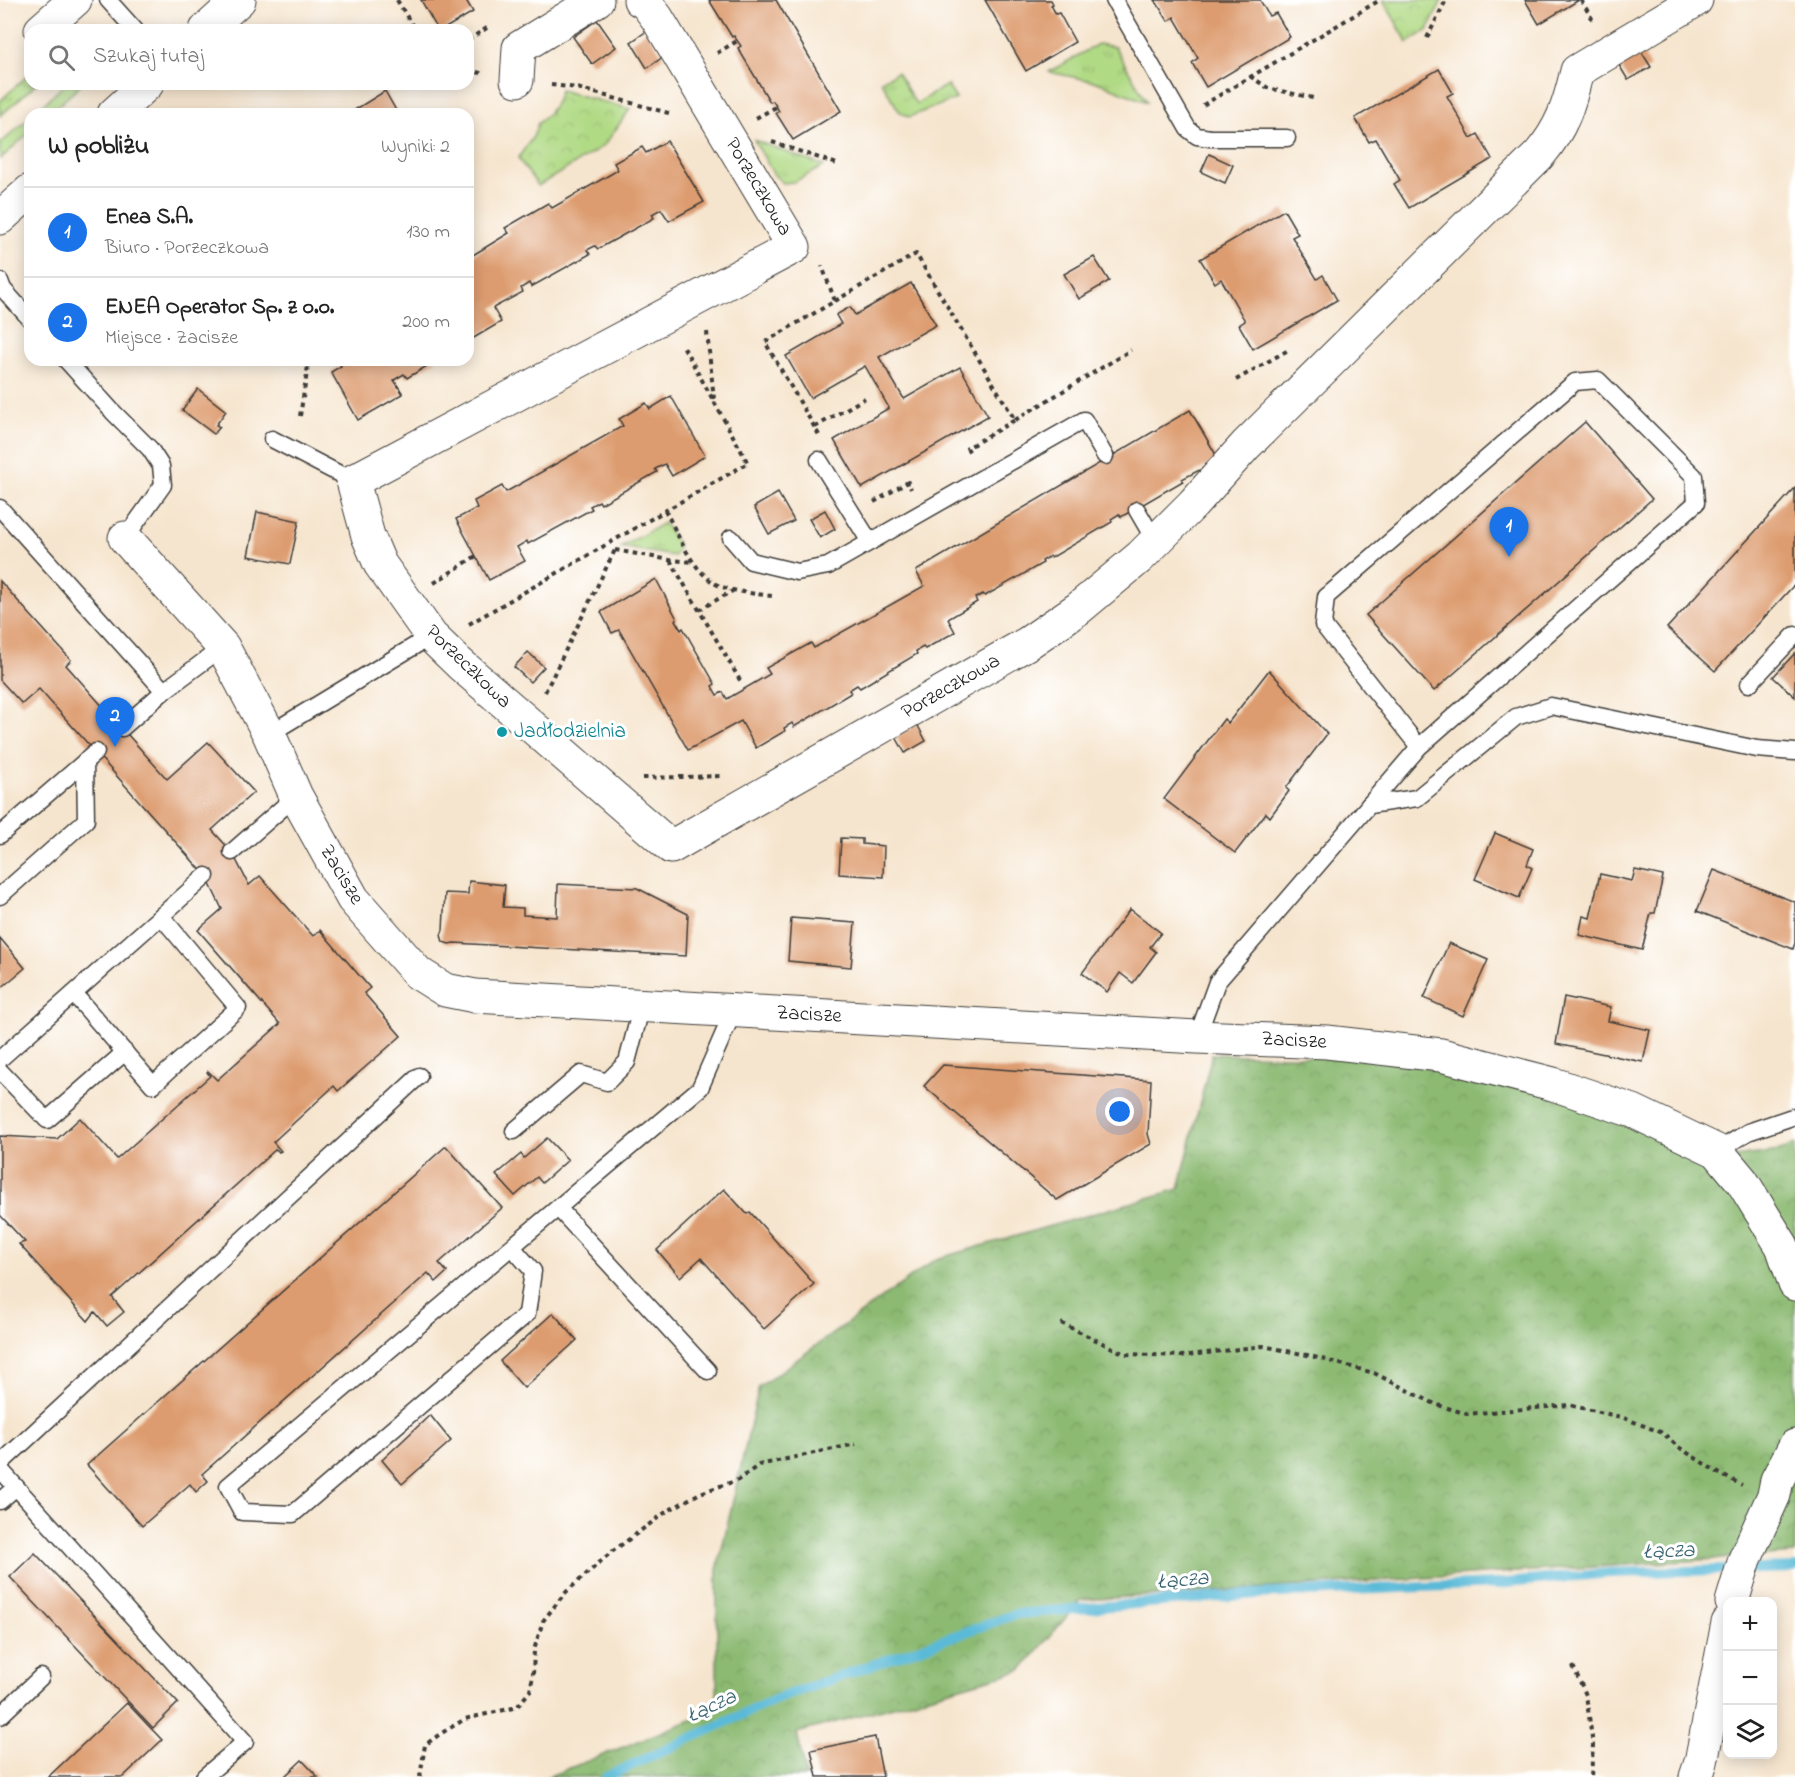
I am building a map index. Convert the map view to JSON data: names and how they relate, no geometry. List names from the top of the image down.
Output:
{
  "streets": {
    "street": ["Porzeczkowa", "Zacisze"]
  },
  "water": ["Łącza"],
  "places": ["Jadłodzielnia"],
  "page": {
    "search": "Szukaj tutaj",
    "heading": ["W pobliżu", "Wyniki: 2"],
    "list": [
      {
        "mark": "1",
        "name": "Enea S.A.",
        "note": "Biuro · Porzeczkowa",
        "value": "130 m"
      },
      {
        "mark": "2",
        "name": "ENEA Operator Sp. z o.o.",
        "note": "Miejsce · Zacisze",
        "value": "200 m"
      }
    ],
    "pins": ["1", "2"],
    "map_buttons": ["+", "−"]
  }
}
